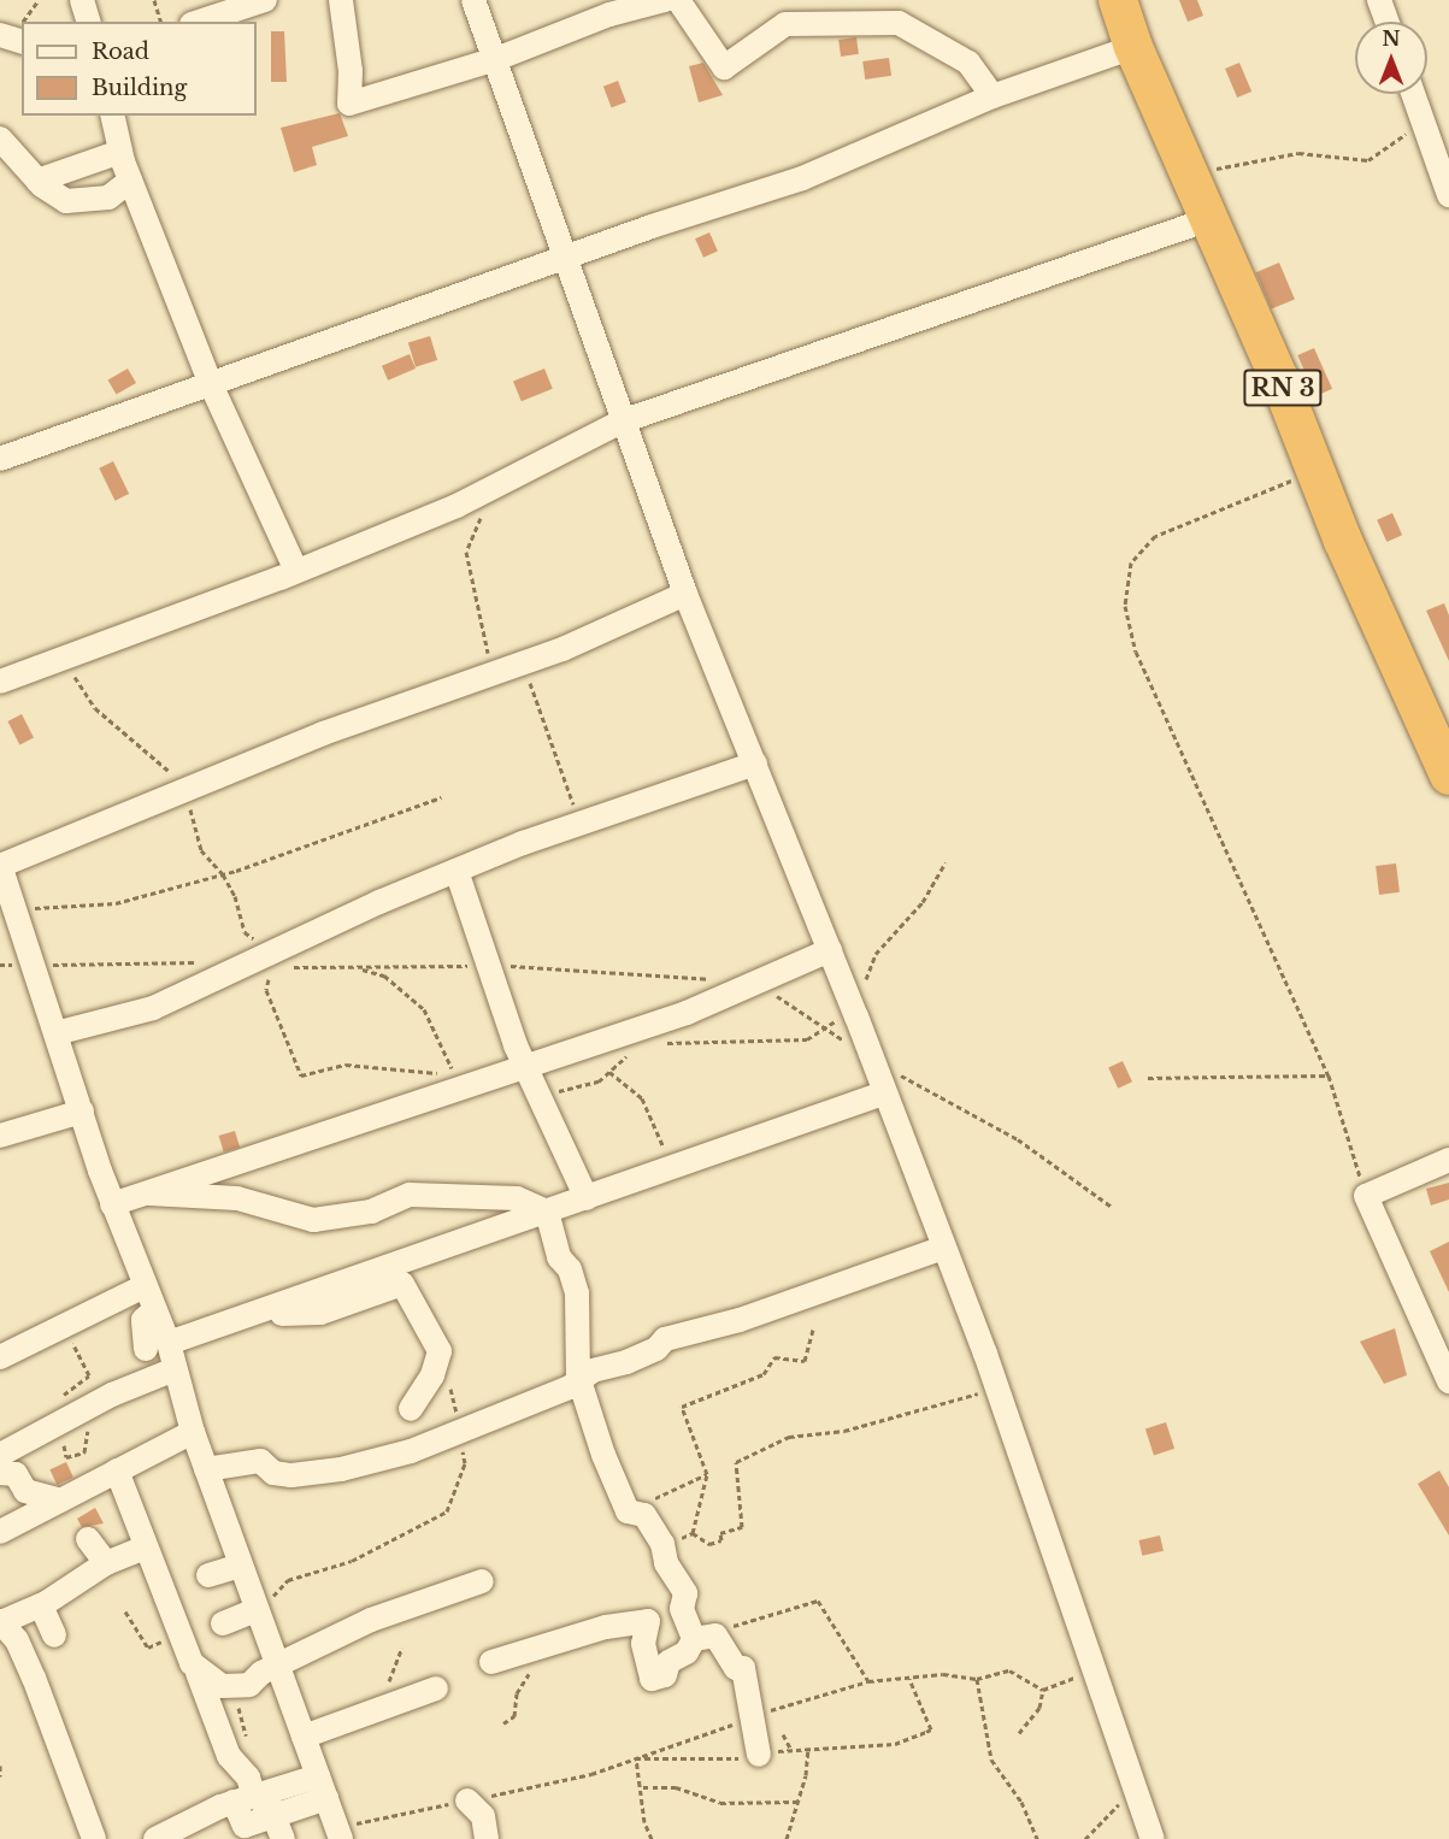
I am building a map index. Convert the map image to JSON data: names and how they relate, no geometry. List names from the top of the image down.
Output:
{
  "streets": {
    "highway": ["RN 3"]
  },
  "legend": ["Road", "Building"],
  "north": "top"
}
